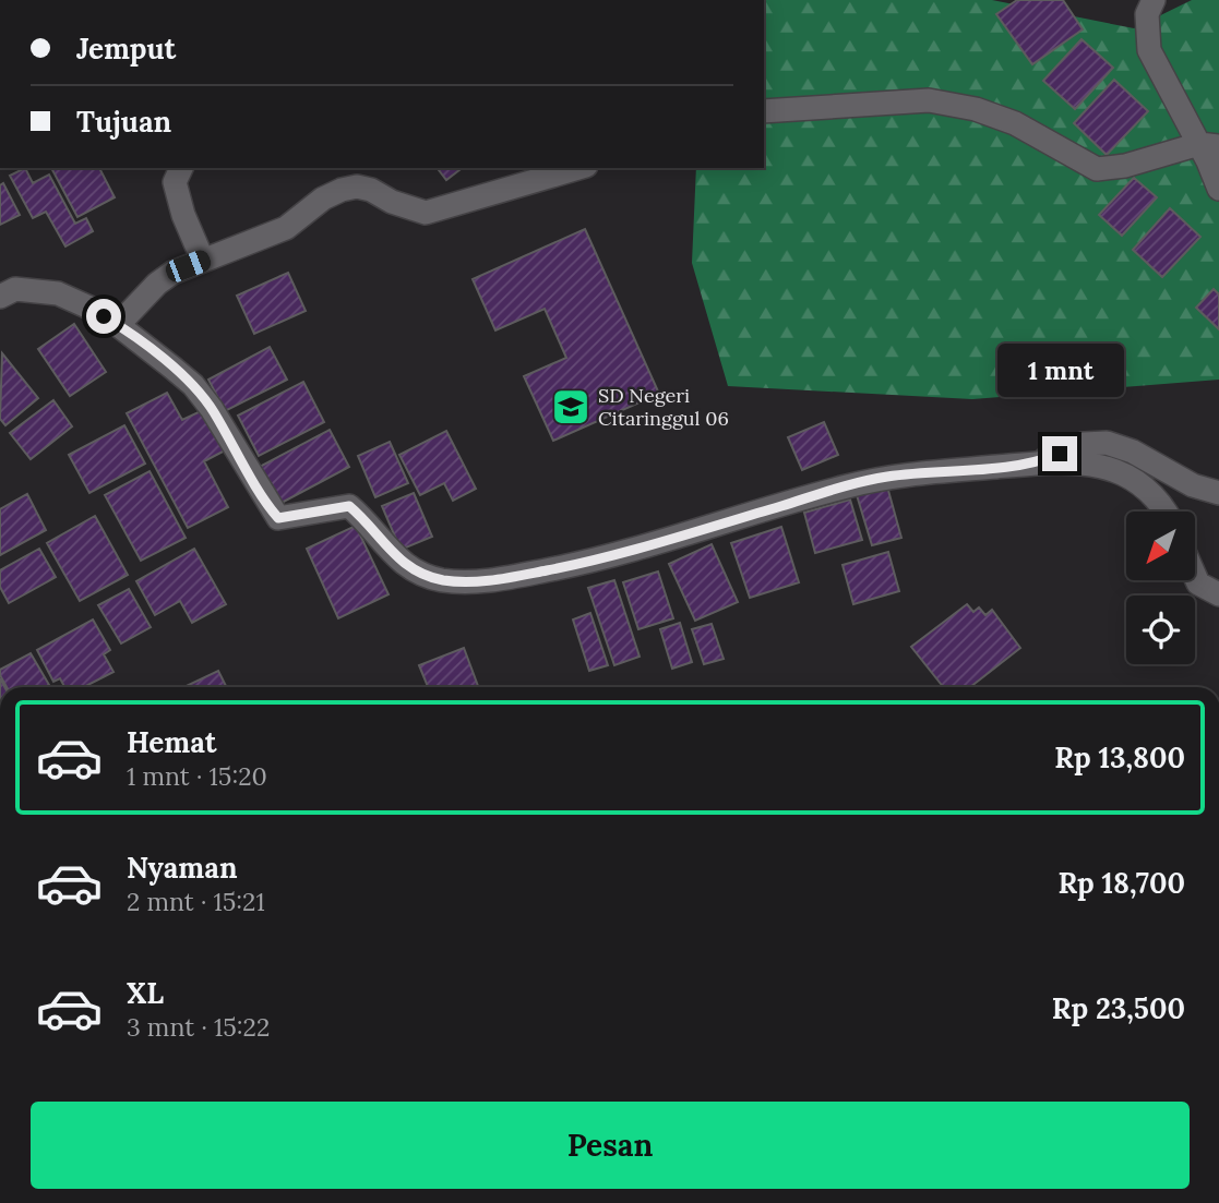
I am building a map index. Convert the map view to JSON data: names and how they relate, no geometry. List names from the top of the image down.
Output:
{
  "places": {
    "school or university": ["SD Negeri Citaringgul 06"]
  },
  "north": "bottom left",
  "page": {
    "banner": ["Jemput", "Tujuan"],
    "bubble": "1 mnt",
    "list": [
      {
        "name": "Hemat",
        "note": "1 mnt · 15:20",
        "value": "Rp 13,800"
      },
      {
        "name": "Nyaman",
        "note": "2 mnt · 15:21",
        "value": "Rp 18,700"
      },
      {
        "name": "XL",
        "note": "3 mnt · 15:22",
        "value": "Rp 23,500"
      }
    ],
    "buttons": "Pesan"
  }
}
